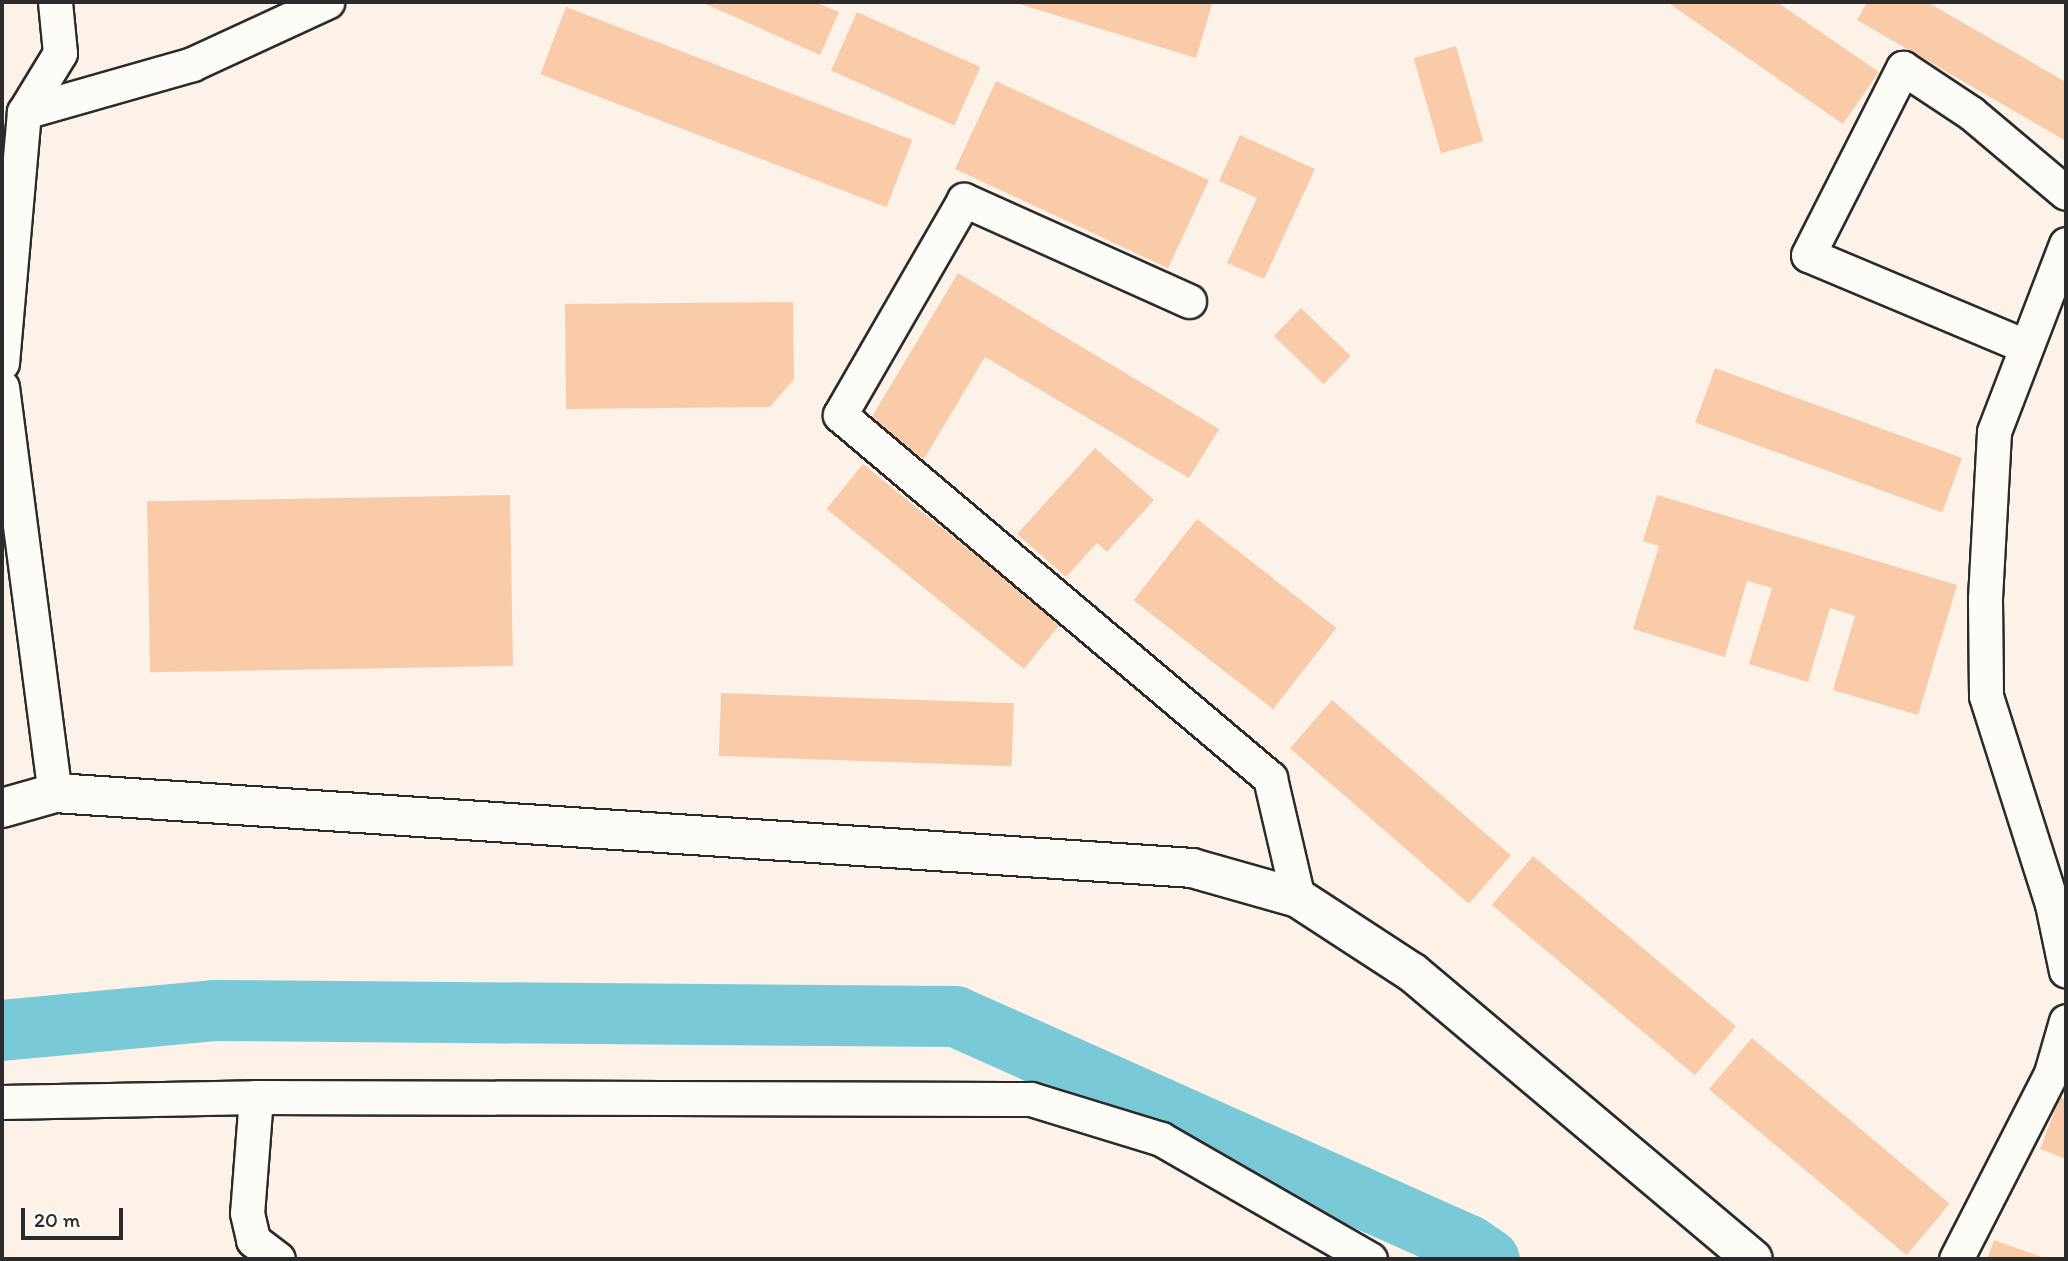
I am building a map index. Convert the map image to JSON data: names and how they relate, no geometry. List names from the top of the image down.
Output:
{
  "scale_bar": "20 m"
}
